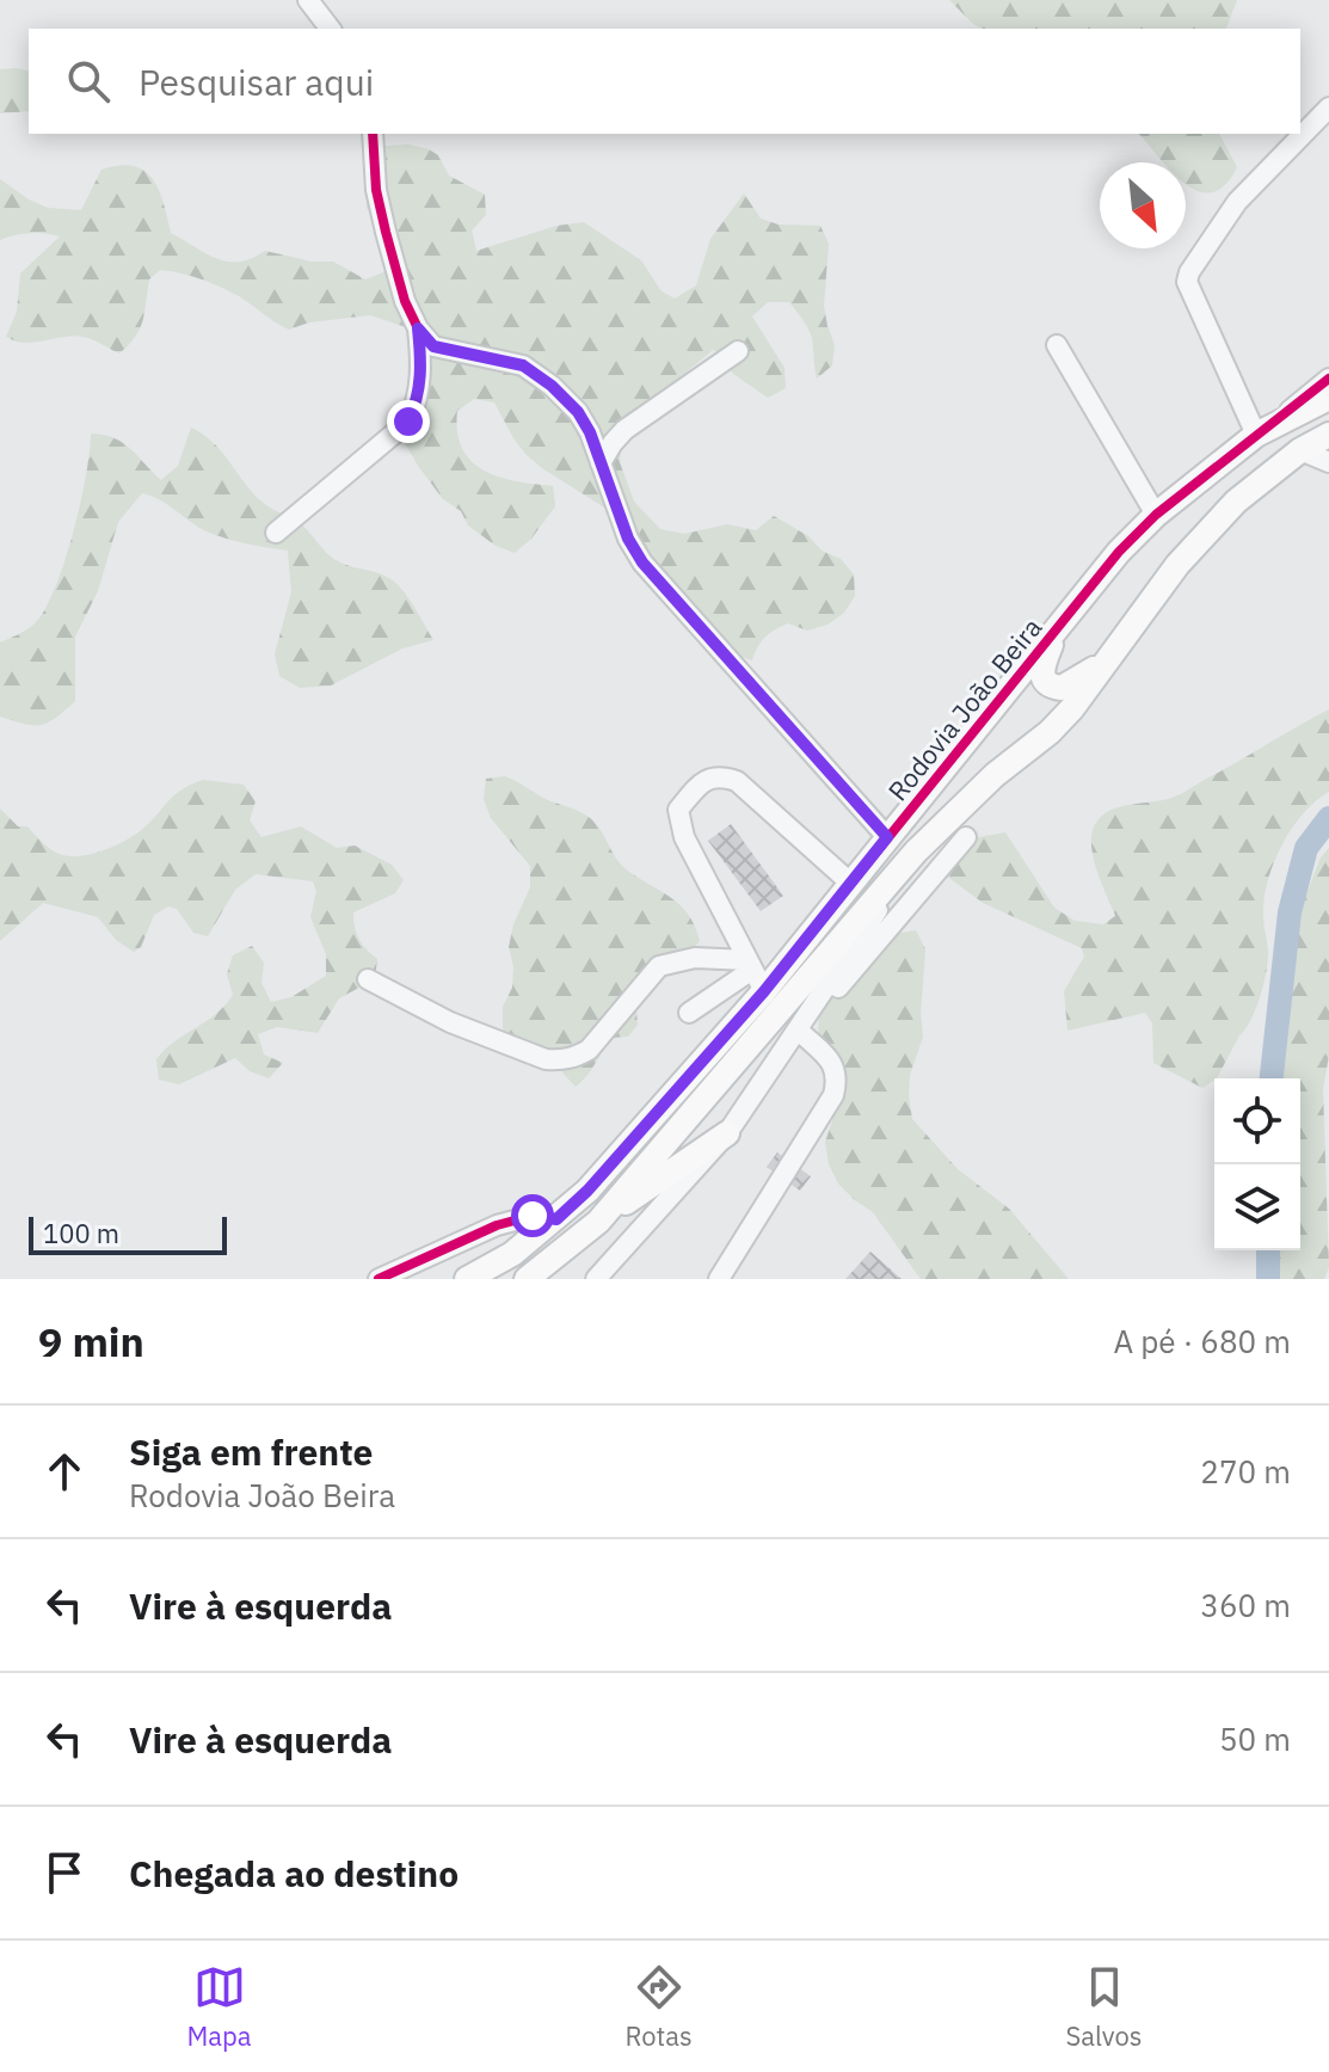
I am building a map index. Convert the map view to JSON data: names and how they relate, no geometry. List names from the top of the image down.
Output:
{
  "streets": {
    "main road": ["Rodovia João Beira"]
  },
  "scale_bar": "100 m",
  "north": "bottom right",
  "page": {
    "search": "Pesquisar aqui",
    "scale": "100 m",
    "heading": ["9 min", "A pé · 680 m"],
    "list": [
      ["Siga em frente", "Rodovia João Beira", "270 m"],
      ["Vire à esquerda", "360 m"],
      ["Vire à esquerda", "50 m"],
      "Chegada ao destino"
    ],
    "nav": ["Mapa", "Rotas", "Salvos"]
  }
}
